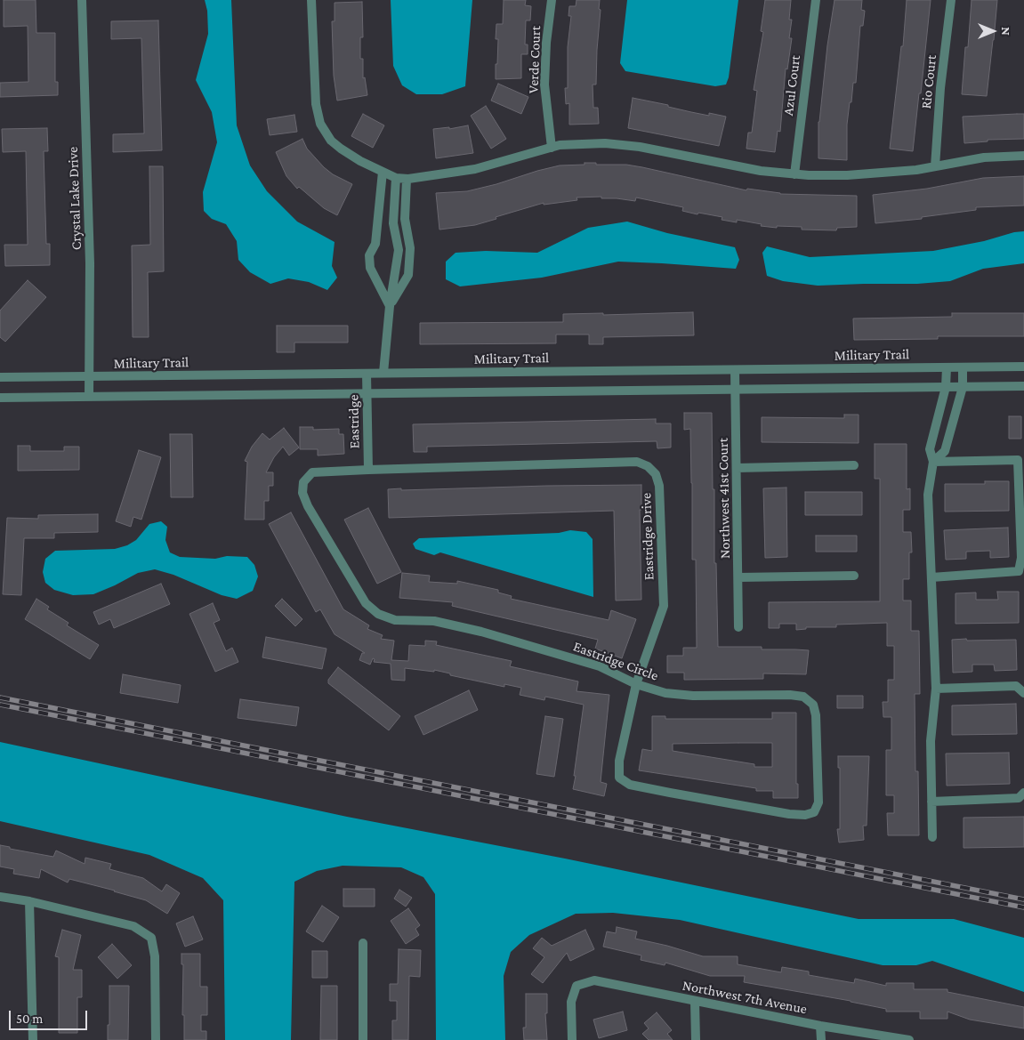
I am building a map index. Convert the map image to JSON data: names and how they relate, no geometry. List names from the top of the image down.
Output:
{
  "streets": {
    "street": [
      "Verde Court",
      "Rio Court",
      "Azul Court",
      "Crystal Lake Drive",
      "Military Trail",
      "Eastridge",
      "Northwest 41st Court",
      "Eastridge Drive",
      "Eastridge Circle",
      "Northwest 7th Avenue"
    ]
  },
  "crossings": [
    ["Crystal Lake Drive", "Military Trail"],
    ["Military Trail", "Eastridge"],
    ["Military Trail", "Northwest 41st Court"],
    ["Eastridge", "Eastridge Drive"],
    ["Eastridge", "Eastridge Circle"],
    ["Eastridge Drive", "Eastridge Circle"]
  ],
  "scale_bar": "50 m",
  "north": "right"
}
